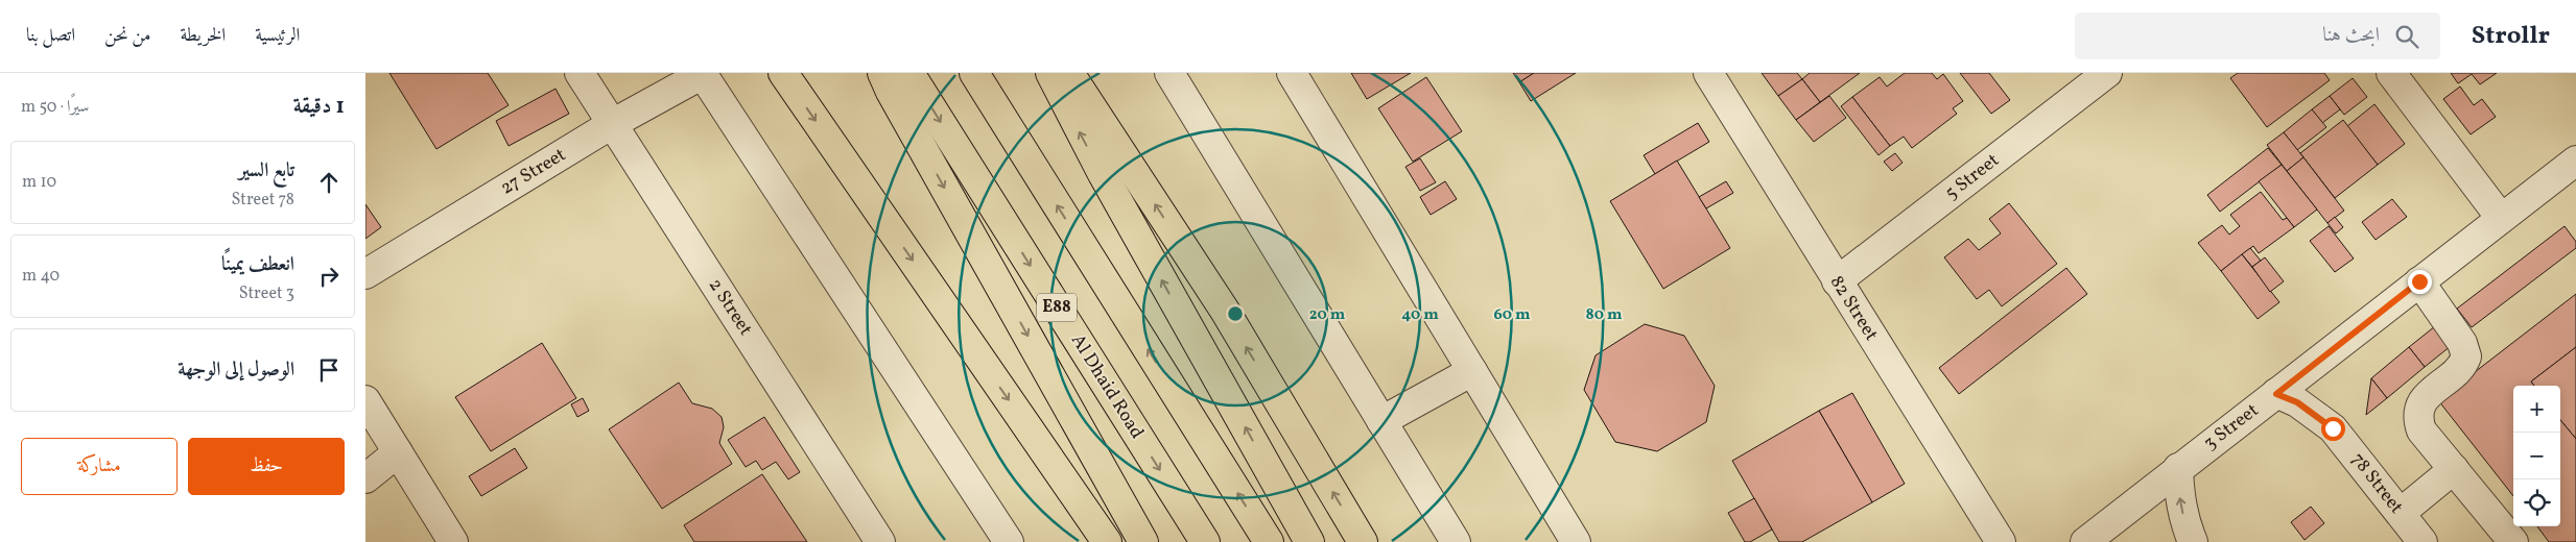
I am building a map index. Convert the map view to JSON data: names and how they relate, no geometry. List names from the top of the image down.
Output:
{
  "streets": {
    "main road": ["E88", "Al Dhaid Road"],
    "street": [
      "27 Street",
      "5 Street",
      "2 Street",
      "82 Street",
      "3 Street",
      "78 Street"
    ]
  },
  "crossings": [
    ["27 Street", "2 Street"],
    ["5 Street", "82 Street"],
    ["3 Street", "78 Street"]
  ],
  "page": {
    "header": "Strollr",
    "search": "ابحث هنا",
    "nav": [
      "الرئيسية",
      "الخريطة",
      "من نحن",
      "اتصل بنا"
    ],
    "heading": ["1 دقيقة", "سيرًا · 50 m"],
    "list": [
      ["تابع السير", "78 Street", "10 m"],
      ["انعطف يمينًا", "3 Street", "40 m"],
      "الوصول إلى الوجهة"
    ],
    "map_buttons": ["+", "−"],
    "buttons": ["حفظ", "مشاركة"]
  },
  "rings": [
    "20 m",
    "40 m",
    "60 m",
    "80 m"
  ]
}
